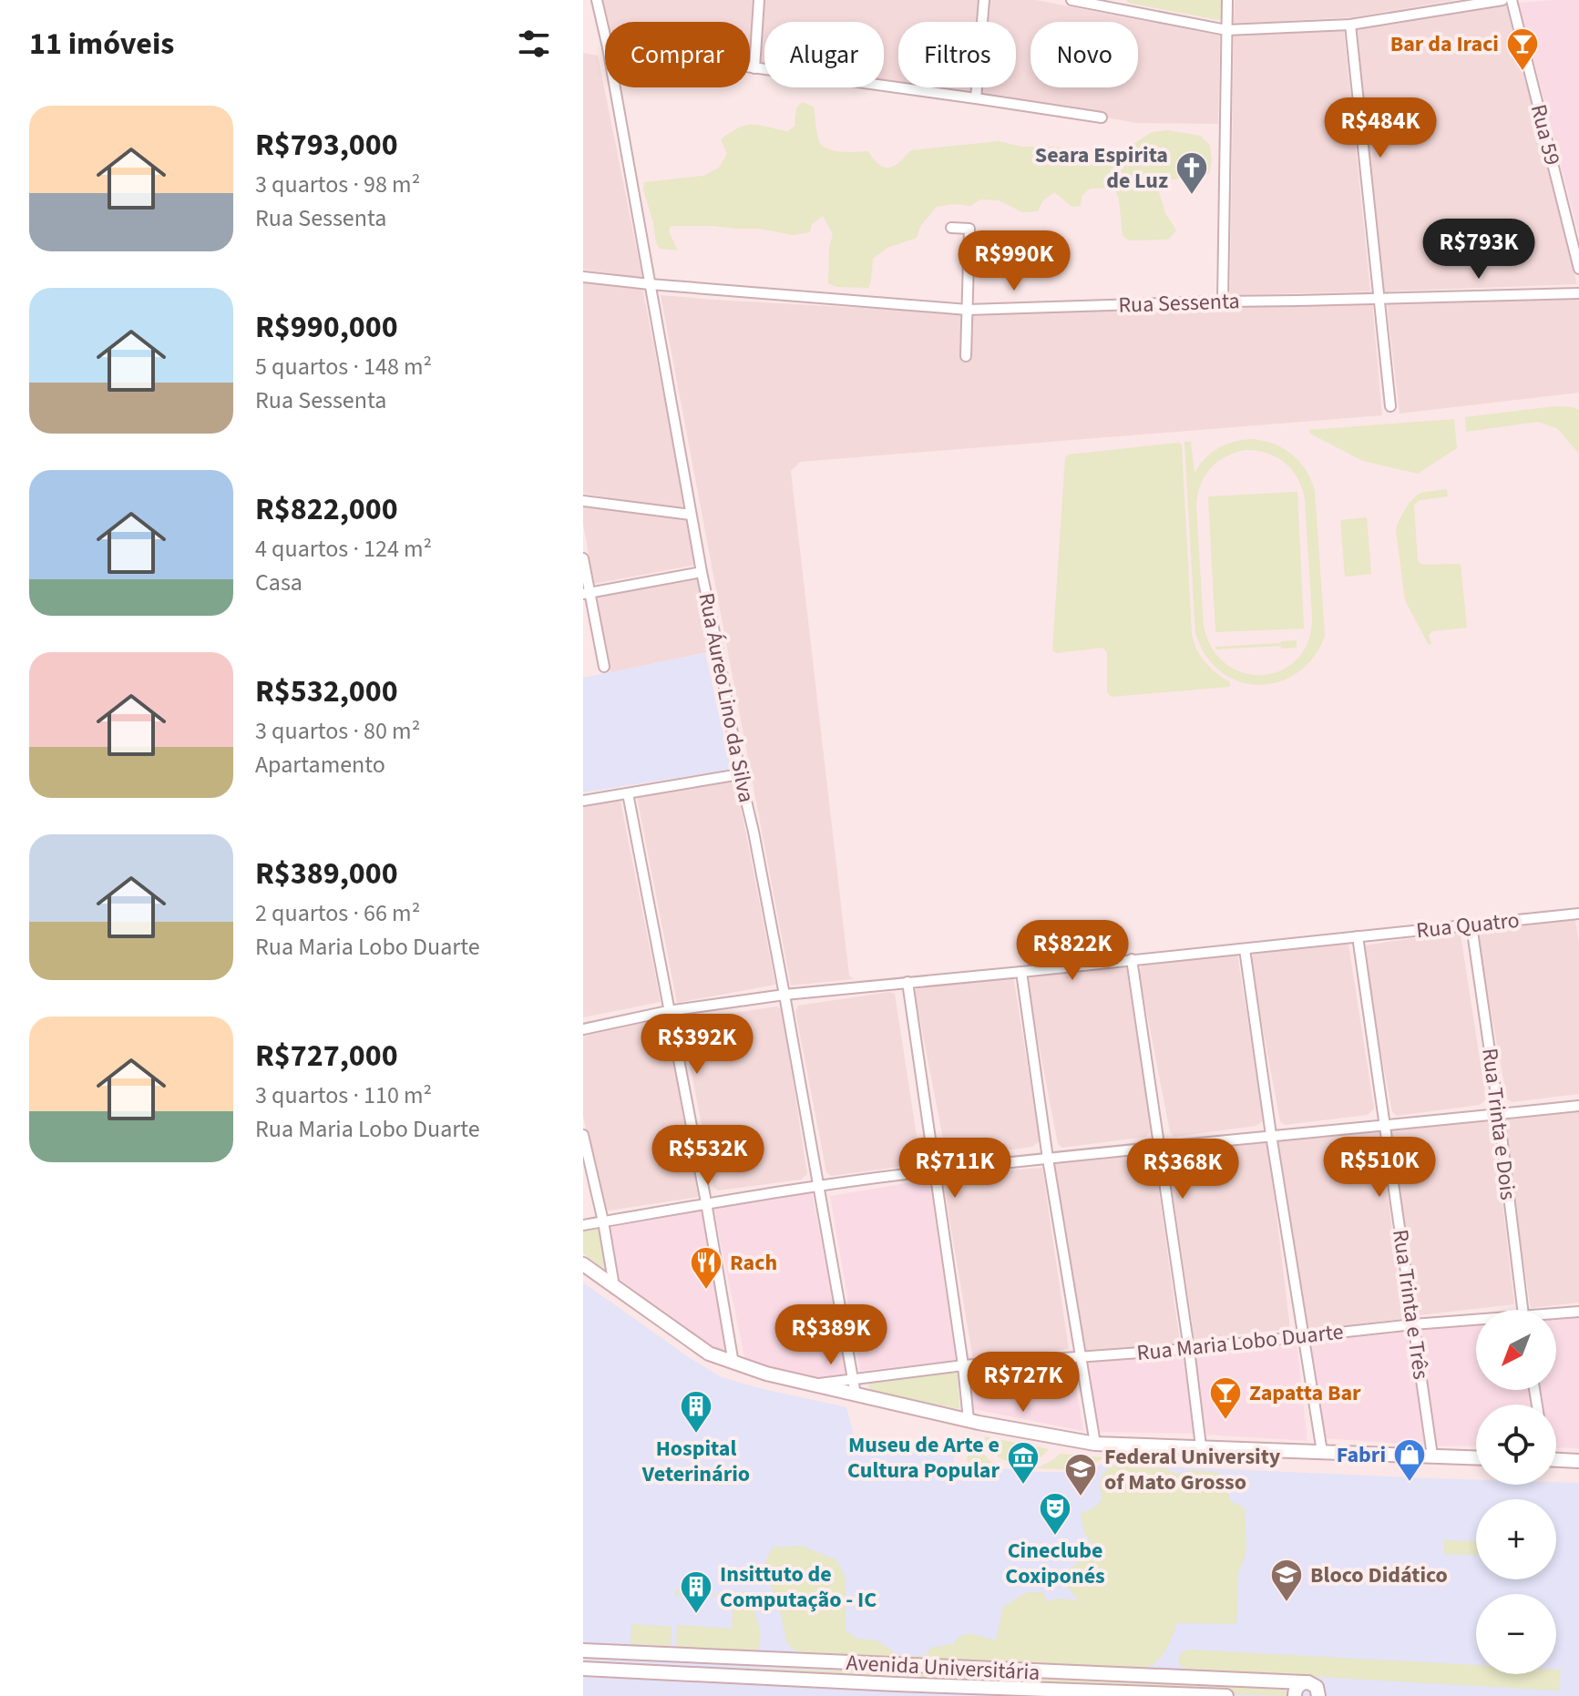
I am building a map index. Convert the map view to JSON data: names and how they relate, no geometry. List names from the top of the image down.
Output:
{
  "streets": {
    "street": [
      "Rua 59",
      "Rua Sessenta",
      "Rua Áureo Lino da Silva",
      "Rua Quatro",
      "Rua Trinta e Dois",
      "Rua Trinta e Três",
      "Rua Maria Lobo Duarte",
      "Avenida Universitária"
    ]
  },
  "crossings": [
    ["Rua Sessenta", "Rua Áureo Lino da Silva"],
    ["Rua Áureo Lino da Silva", "Rua Quatro"],
    ["Rua Áureo Lino da Silva", "Rua Maria Lobo Duarte"],
    ["Rua Quatro", "Rua Trinta e Dois"],
    ["Rua Quatro", "Rua Trinta e Três"],
    ["Rua Trinta e Três", "Rua Maria Lobo Duarte"]
  ],
  "places": {
    "bar": ["Bar da Iraci", "Zapatta Bar"],
    "church": ["Seara Espirita de Luz"],
    "restaurant": ["Rach"],
    "building": ["Hospital Veterinário", "Insittuto de Computação - IC"],
    "shop": ["Fabri"],
    "museum": ["Museu de Arte e Cultura Popular"],
    "school or university": ["Federal University of Mato Grosso", "Bloco Didático"],
    "theatre": ["Cineclube Coxiponés"]
  },
  "north": "bottom left",
  "page": {
    "heading": "11 imóveis",
    "chip": [
      "Comprar",
      "Alugar",
      "Filtros",
      "Novo"
    ],
    "list": [
      {
        "name": "R$793,000",
        "note": "3 quartos · 98 m² · Rua Sessenta"
      },
      {
        "name": "R$990,000",
        "note": "5 quartos · 148 m² · Rua Sessenta"
      },
      {
        "name": "R$822,000",
        "note": "4 quartos · 124 m² · Casa"
      },
      {
        "name": "R$532,000",
        "note": "3 quartos · 80 m² · Apartamento"
      },
      {
        "name": "R$389,000",
        "note": "2 quartos · 66 m² · Rua Maria Lobo Duarte"
      },
      {
        "name": "R$727,000",
        "note": "3 quartos · 110 m² · Rua Maria Lobo Duarte"
      }
    ],
    "price": [
      "R$484K",
      "R$793K",
      "R$990K",
      "R$822K",
      "R$392K",
      "R$532K",
      "R$510K",
      "R$711K",
      "R$368K",
      "R$389K",
      "R$727K"
    ],
    "map_buttons": ["+", "−"]
  }
}
